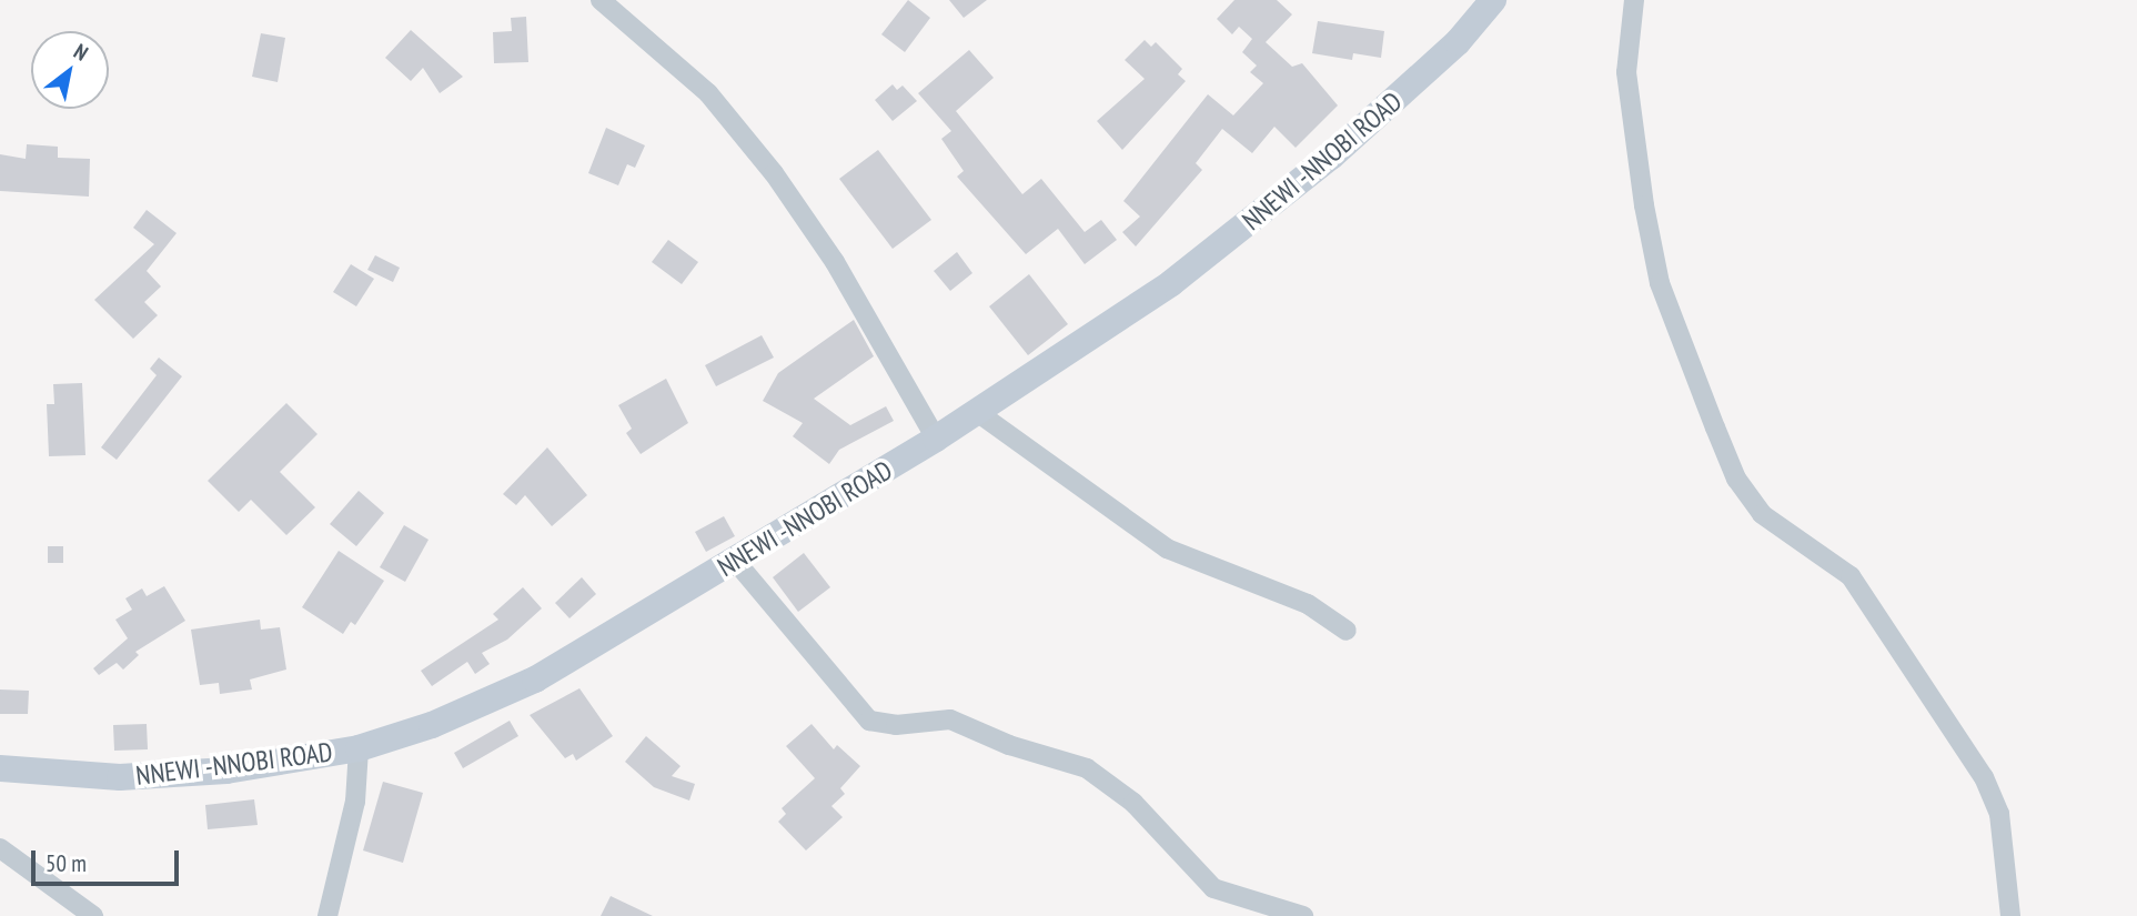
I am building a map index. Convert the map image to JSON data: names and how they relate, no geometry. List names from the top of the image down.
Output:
{
  "streets": {
    "main road": ["NNEWI -NNOBI ROAD"]
  },
  "scale_bar": "50 m",
  "north": "top right"
}
